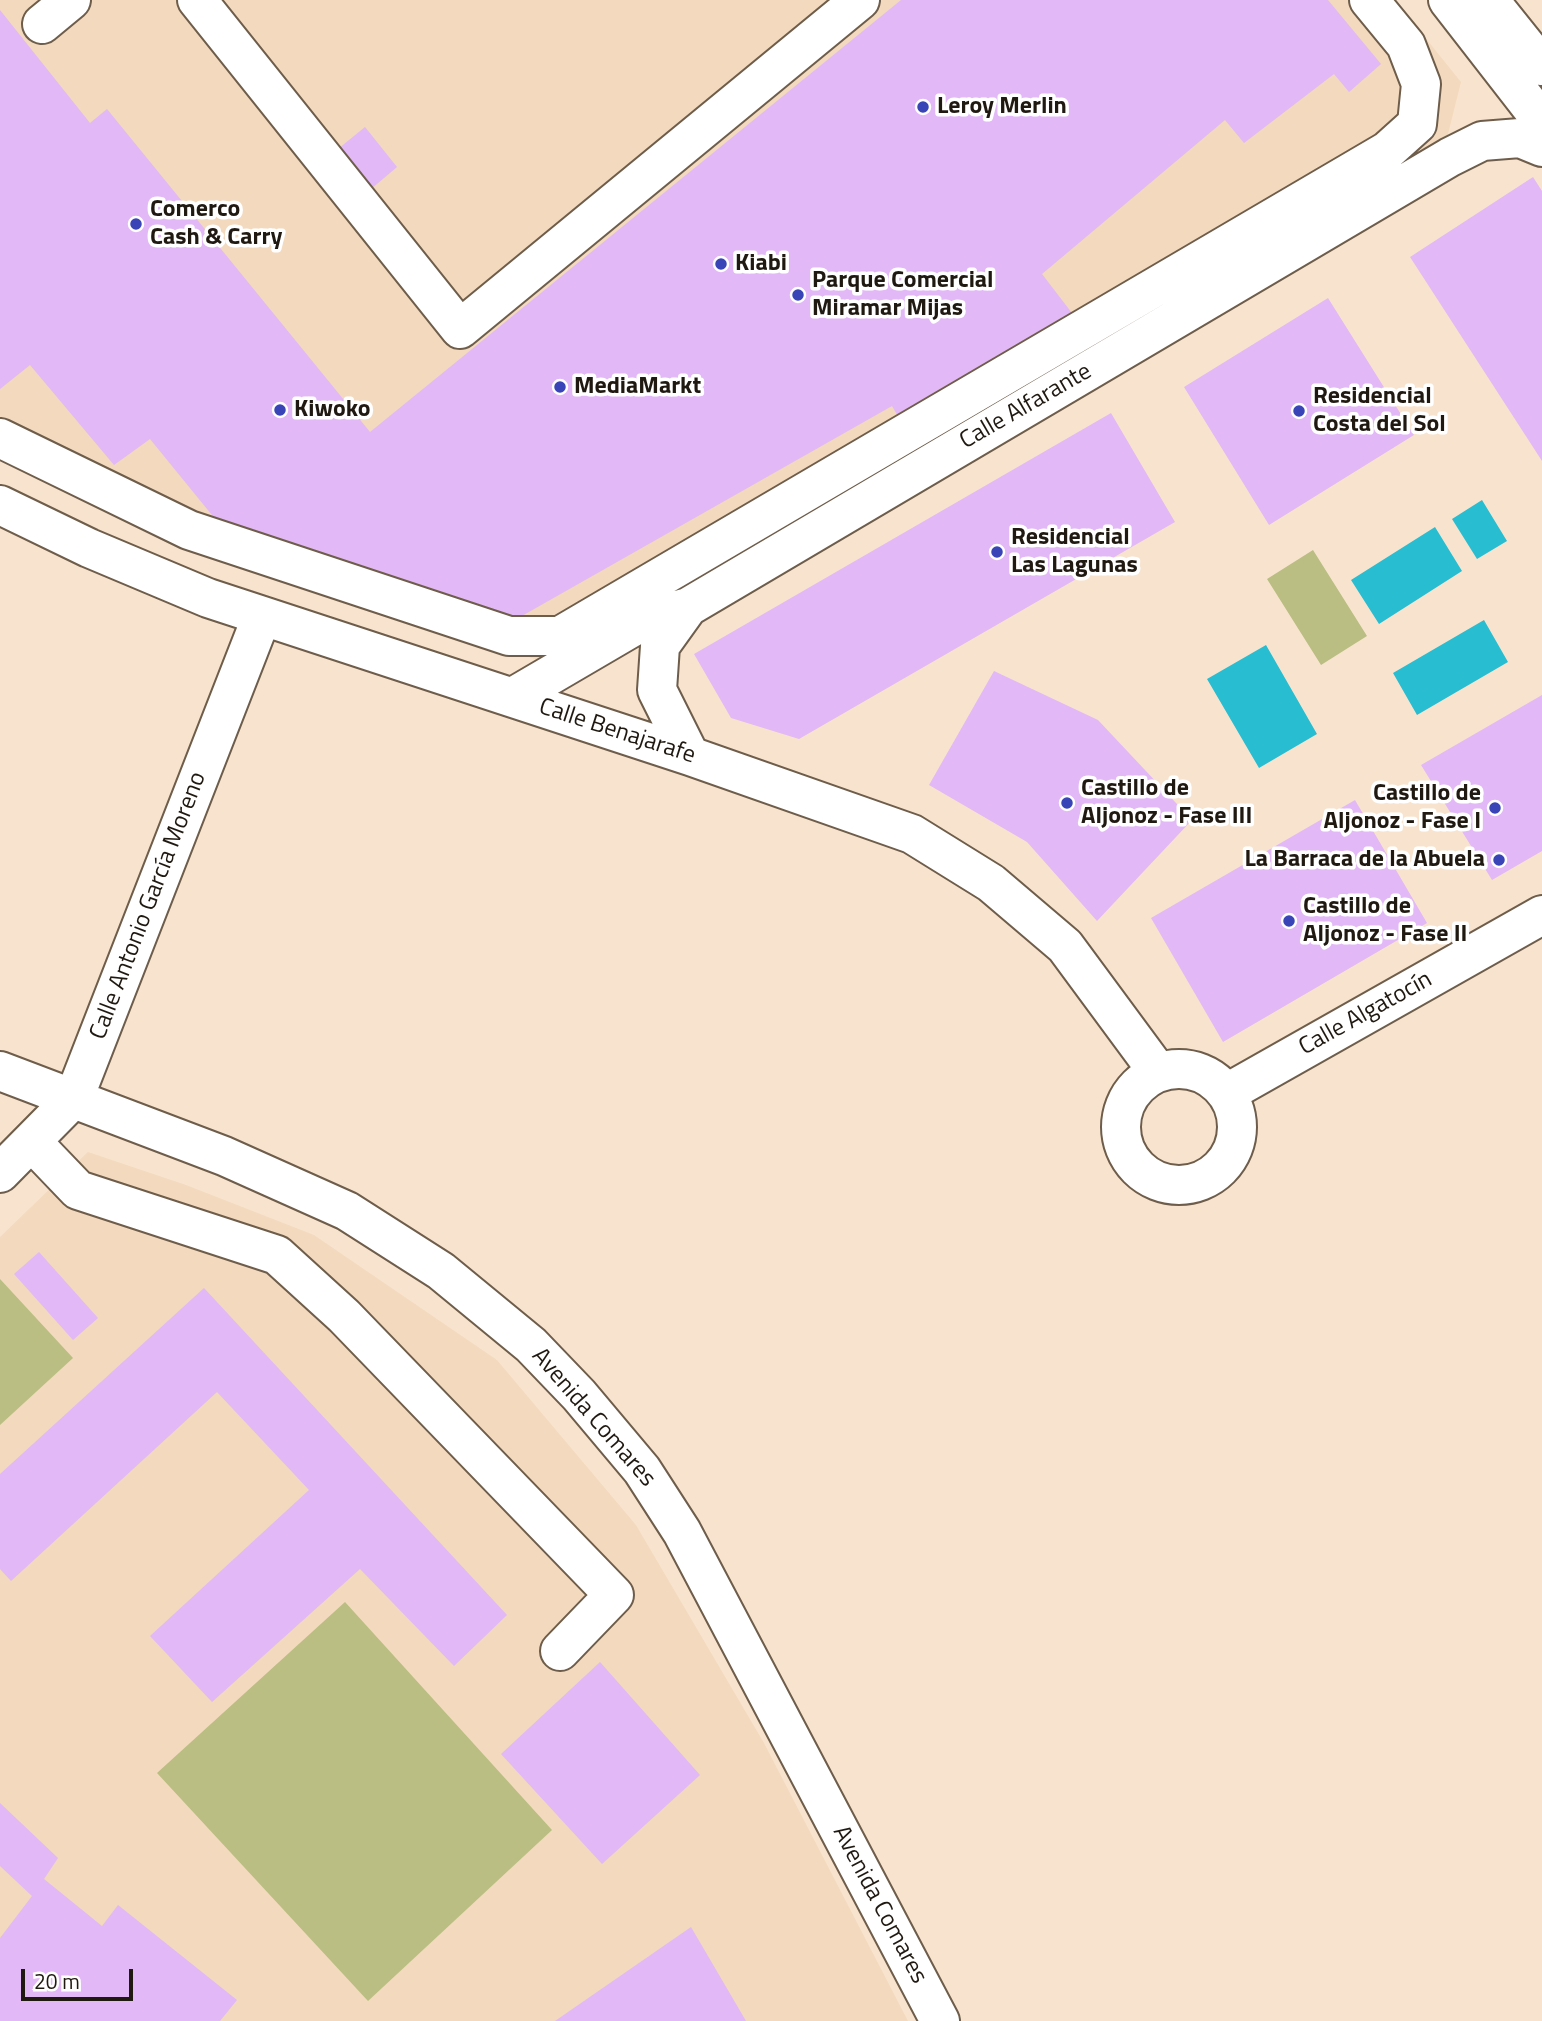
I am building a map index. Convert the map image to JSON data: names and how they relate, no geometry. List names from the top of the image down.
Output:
{
  "streets": {
    "street": [
      "Calle Alfarante",
      "Calle Benajarafe",
      "Calle Antonio García Moreno",
      "Calle Algatocín",
      "Avenida Comares"
    ]
  },
  "crossings": [
    ["Calle Alfarante", "Calle Benajarafe"],
    ["Calle Benajarafe", "Calle Antonio García Moreno"],
    ["Calle Benajarafe", "Calle Algatocín"],
    ["Calle Antonio García Moreno", "Avenida Comares"]
  ],
  "places": [
    "Leroy Merlin",
    "Comerco Cash & Carry",
    "Kiabi",
    "Parque Comercial Miramar Mijas",
    "MediaMarkt",
    "Kiwoko",
    "Residencial Costa del Sol",
    "Residencial Las Lagunas",
    "Castillo de Aljonoz - Fase III",
    "Castillo de Aljonoz - Fase I",
    "La Barraca de la Abuela",
    "Castillo de Aljonoz - Fase II"
  ],
  "scale_bar": "20 m"
}
